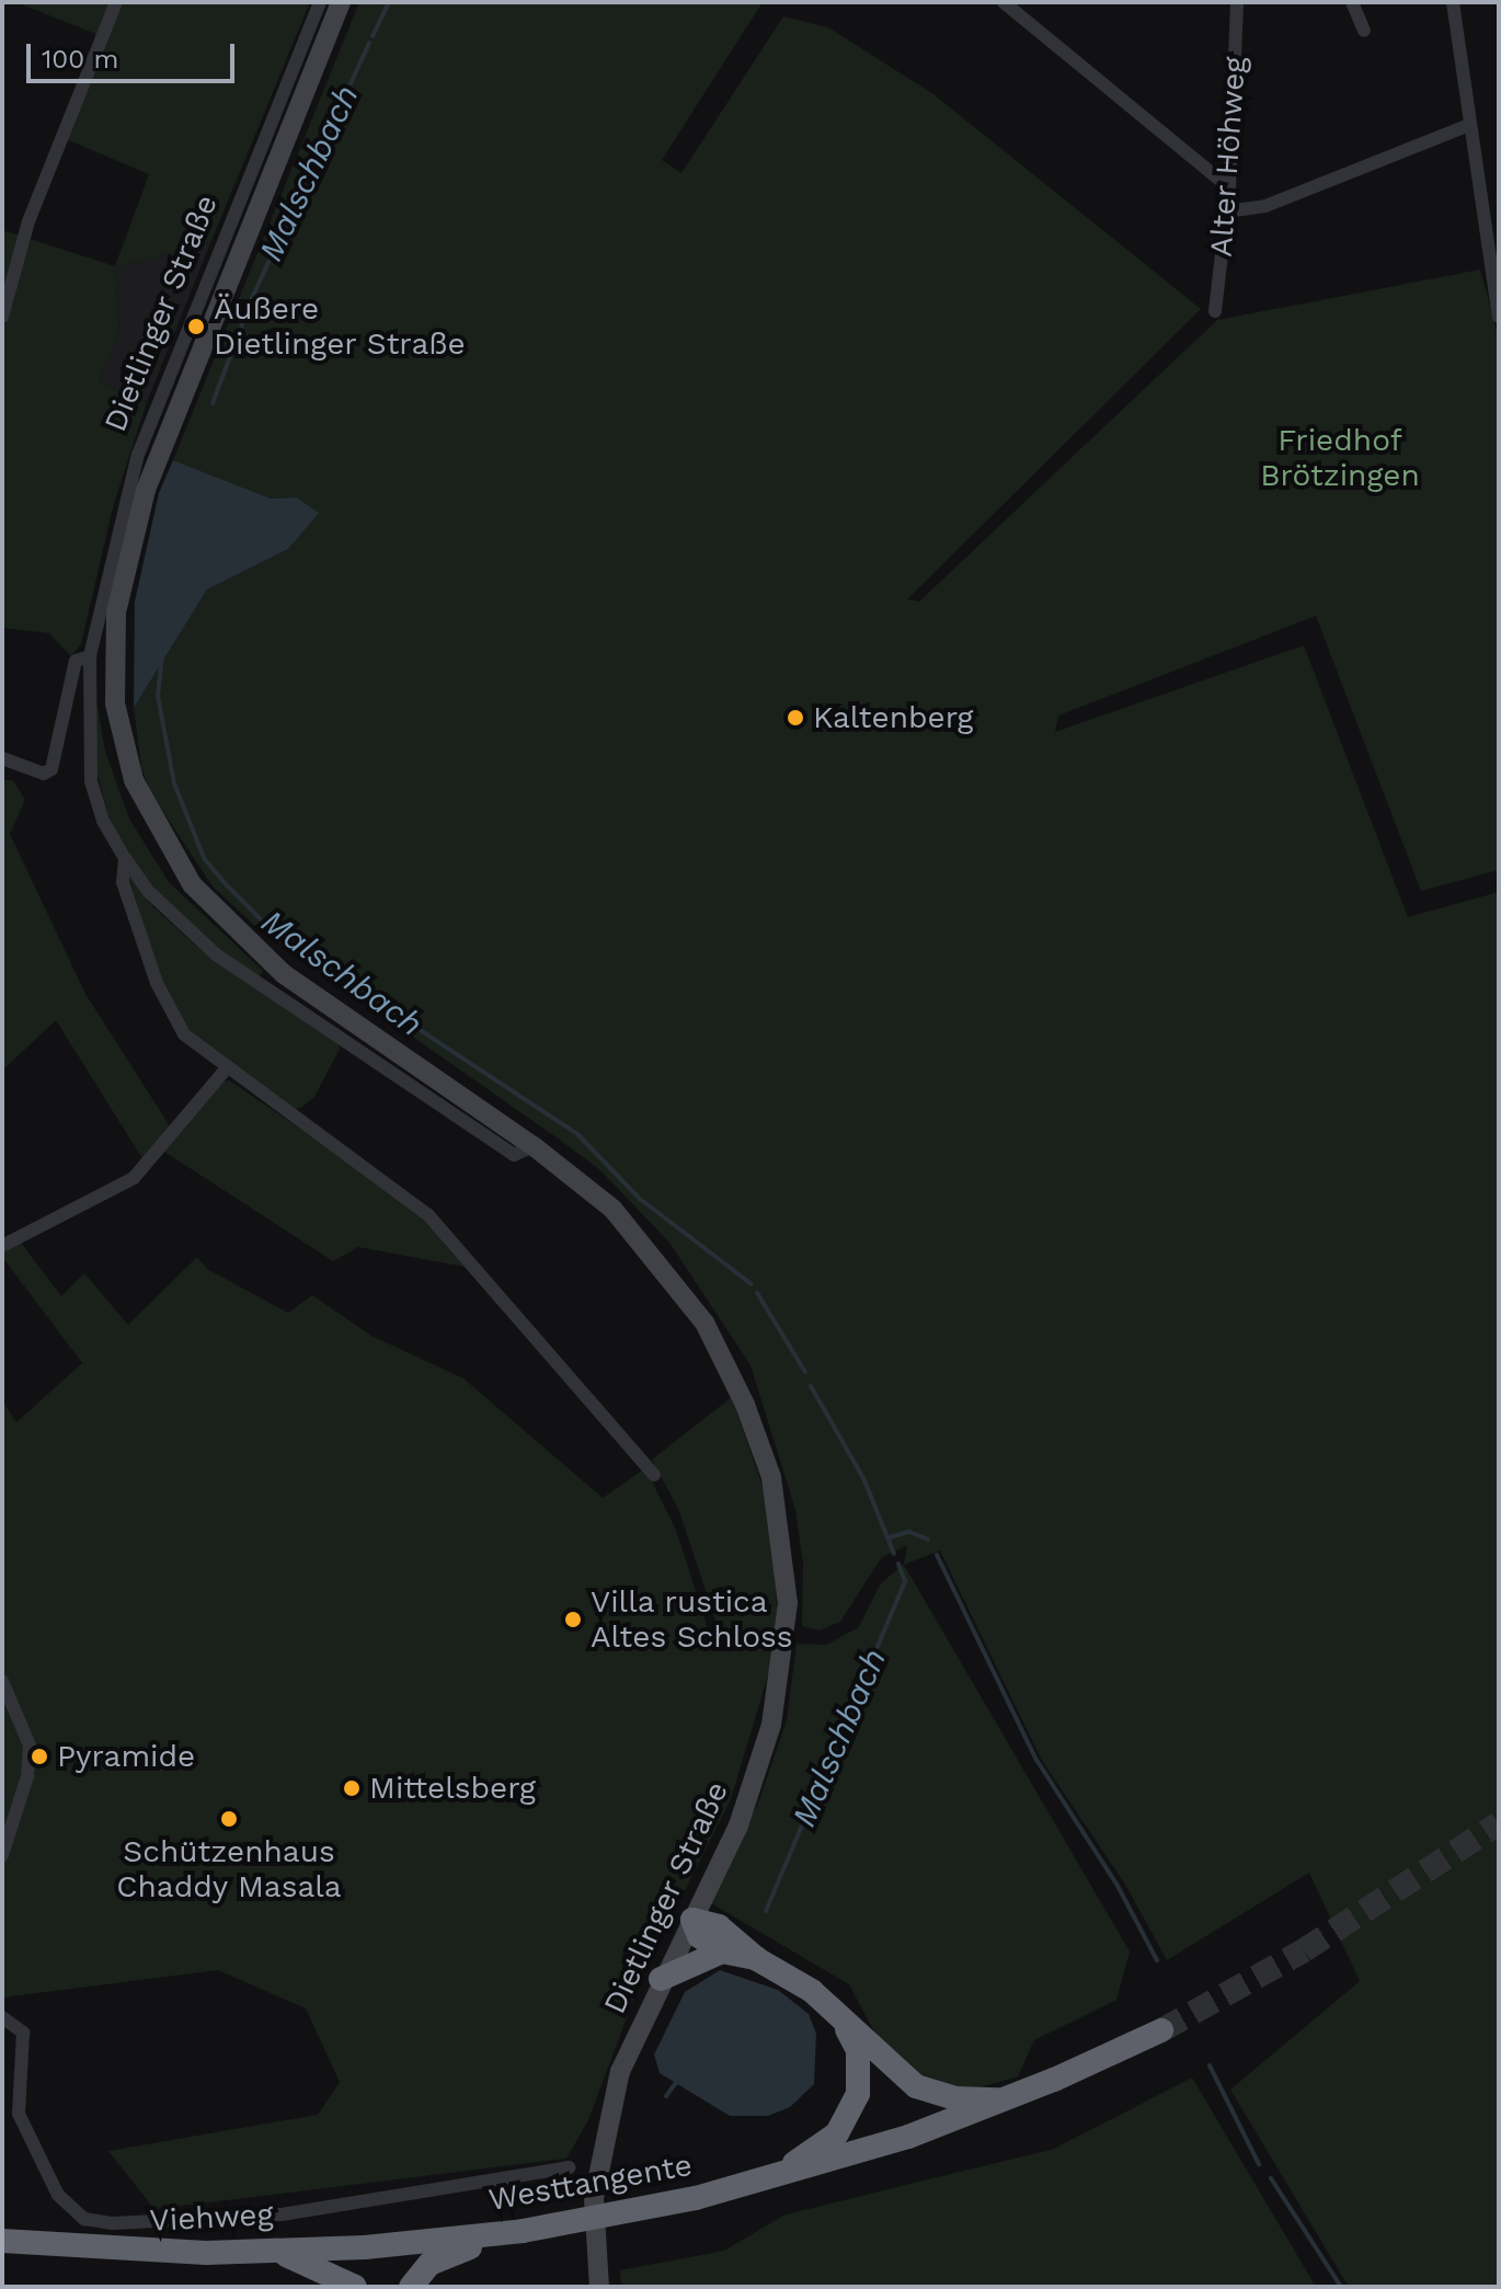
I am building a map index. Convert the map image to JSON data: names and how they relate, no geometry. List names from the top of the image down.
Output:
{
  "streets": {
    "highway": ["Westtangente"],
    "main road": ["Dietlinger Straße"],
    "street": ["Alter Höhweg", "Viehweg"]
  },
  "water": ["Malschbach"],
  "parks": ["Friedhof Brötzingen"],
  "places": [
    "Äußere Dietlinger Straße",
    "Kaltenberg",
    "Villa rustica Altes Schloss",
    "Pyramide",
    "Mittelsberg",
    "Schützenhaus Chaddy Masala"
  ],
  "scale_bar": "100 m"
}
